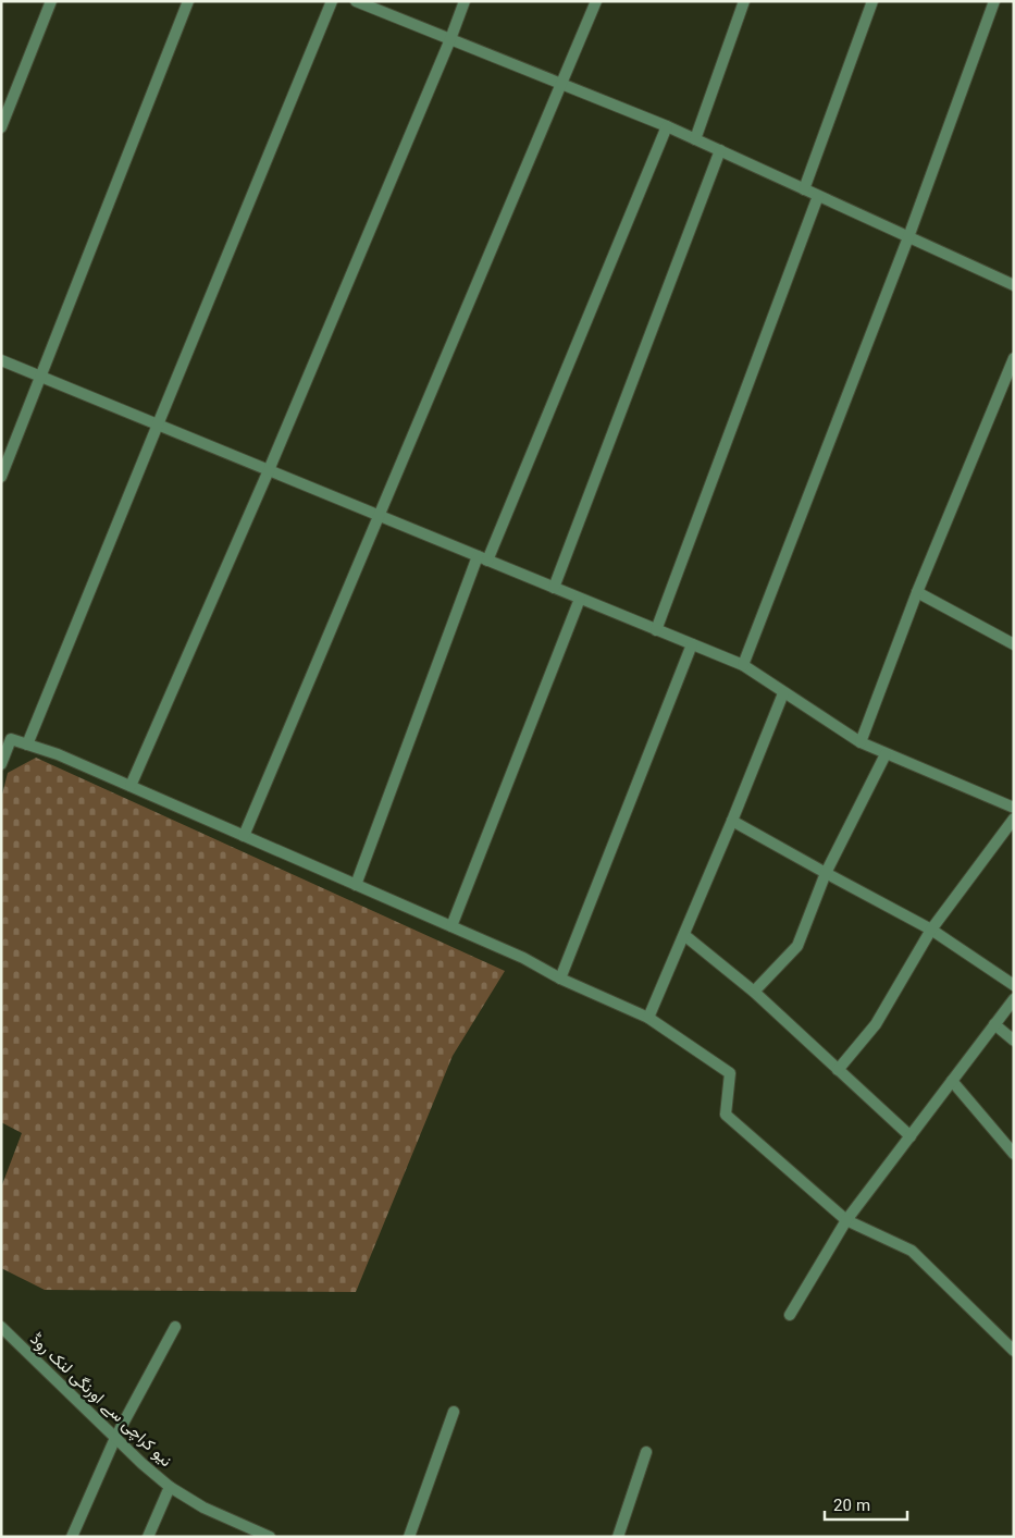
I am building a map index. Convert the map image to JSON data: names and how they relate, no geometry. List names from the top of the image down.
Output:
{
  "streets": {
    "street": ["نیو کراچی سے اورنگی لنک روڈ"]
  },
  "scale_bar": "20 m"
}
